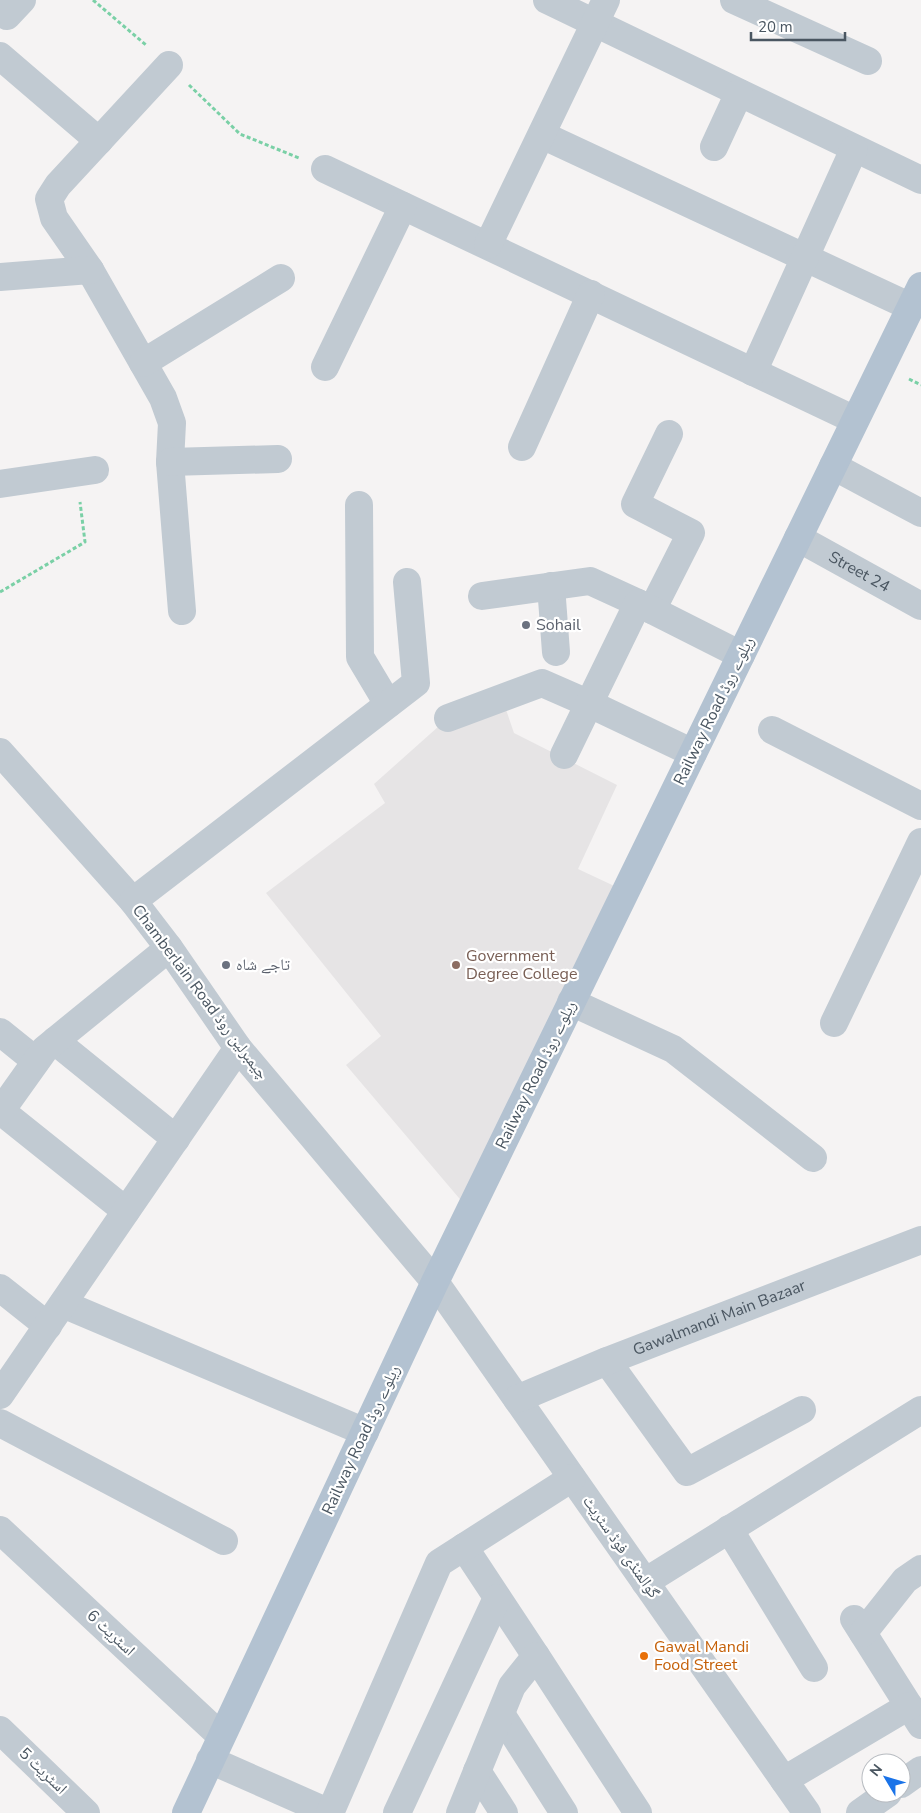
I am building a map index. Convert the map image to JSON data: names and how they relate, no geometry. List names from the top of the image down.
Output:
{
  "streets": {
    "main road": ["Railway Road ریلوے روڈ"],
    "street": [
      "Street 24",
      "Chamberlain Road چیمبرلین روڈ",
      "Gawalmandi Main Bazaar",
      "گوالمنڈی فوڈ سٹریٹ",
      "اسٹریٹ 6",
      "اسٹریٹ 5"
    ]
  },
  "crossings": [
    ["Street 24", "Railway Road ریلوے روڈ"],
    ["Railway Road ریلوے روڈ", "Chamberlain Road چیمبرلین روڈ"],
    ["Railway Road ریلوے روڈ", "گوالمنڈی فوڈ سٹریٹ"],
    ["Railway Road ریلوے روڈ", "اسٹریٹ 6"],
    ["Chamberlain Road چیمبرلین روڈ", "گوالمنڈی فوڈ سٹریٹ"],
    ["Gawalmandi Main Bazaar", "گوالمنڈی فوڈ سٹریٹ"]
  ],
  "places": [
    "Sohail",
    "تاجے شاہ",
    "Government Degree College",
    "Gawal Mandi Food Street"
  ],
  "scale_bar": "20 m",
  "north": "top left"
}
